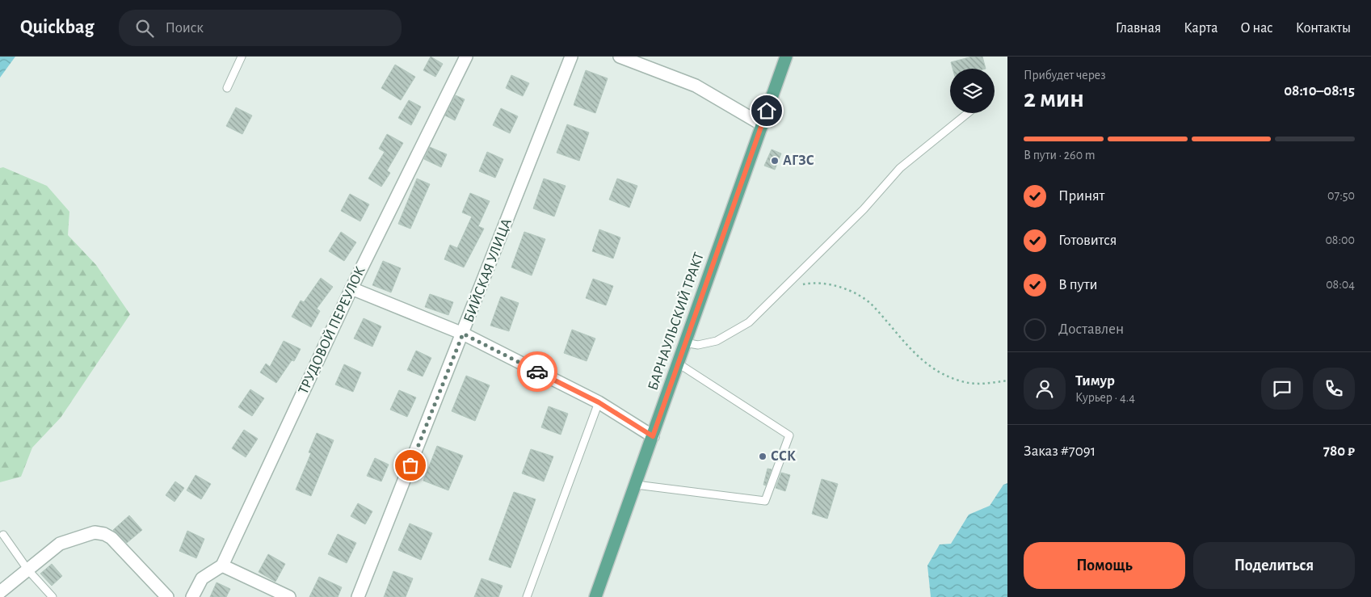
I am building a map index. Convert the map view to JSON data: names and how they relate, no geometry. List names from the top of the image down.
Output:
{
  "streets": {
    "main road": ["БАРНАУЛЬСКИЙ ТРАКТ"],
    "street": ["БИЙСКАЯ УЛИЦА", "ТРУДОВОЙ ПЕРЕУЛОК"]
  },
  "places": ["АГЗС", "ССК"],
  "page": {
    "header": "Quickbag",
    "search": "Поиск",
    "nav": [
      "Главная",
      "Карта",
      "О нас",
      "Контакты"
    ],
    "heading": ["2 мин", "Прибудет через", "08:10–08:15"],
    "panel": [
      "Тимур",
      "Курьер · 4.4",
      "Заказ #7091",
      "780 ₽"
    ],
    "bar": "В пути · 260 m",
    "list": [
      ["Принят", "07:50"],
      ["Готовится", "08:00"],
      ["В пути", "08:04"],
      "Доставлен"
    ],
    "buttons": ["Помощь", "Поделиться"]
  }
}
